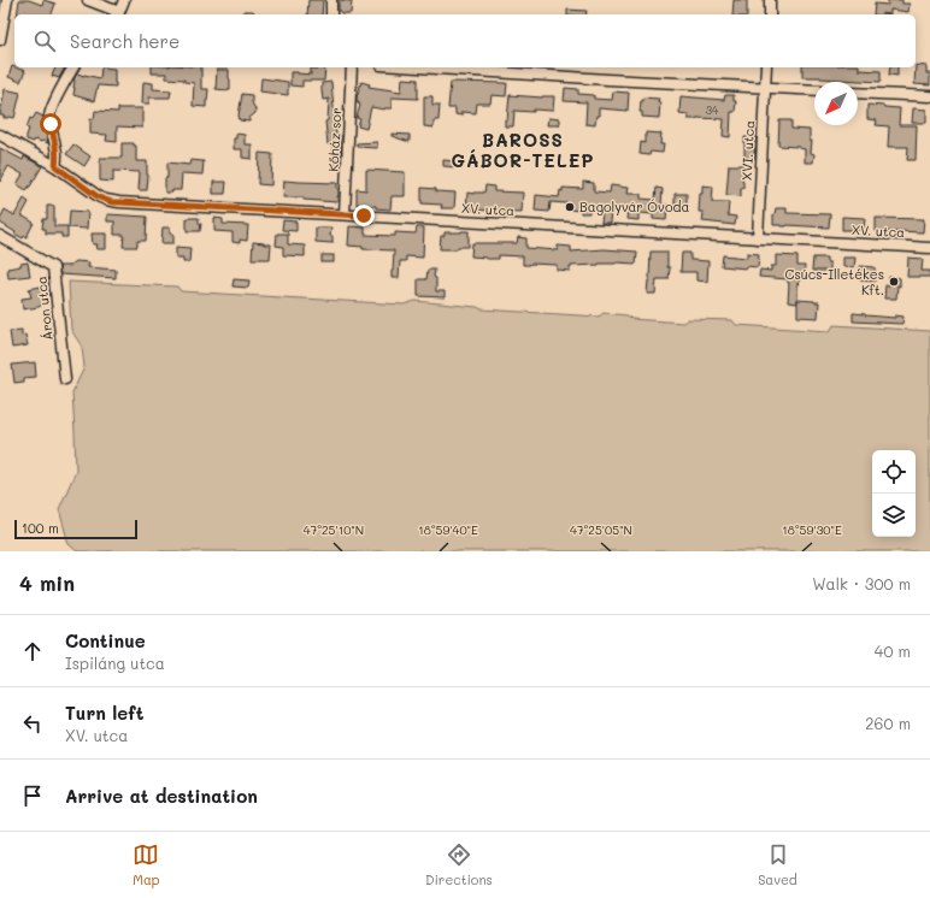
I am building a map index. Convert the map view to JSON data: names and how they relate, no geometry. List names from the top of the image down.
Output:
{
  "streets": {
    "street": [
      "Kőház sor",
      "XVI. utca",
      "XV. utca",
      "Áron utca"
    ]
  },
  "crossings": [
    ["Kőház sor", "XV. utca"],
    ["XVI. utca", "XV. utca"]
  ],
  "districts": ["BAROSS GÁBOR-TELEP"],
  "places": ["Bagolyvár Óvoda", "Csúcs-Illetékes Kft."],
  "house_numbers": ["34"],
  "scale_bar": "100 m",
  "north": "bottom left",
  "page": {
    "search": "Search here",
    "scale": "100 m",
    "heading": ["4 min", "Walk · 300 m"],
    "list": [
      ["Continue", "Ispiláng utca", "40 m"],
      ["Turn left", "XV. utca", "260 m"],
      "Arrive at destination"
    ],
    "nav": ["Map", "Directions", "Saved"]
  },
  "coordinates": [
    "47°25'10\"N",
    "18°59'40\"E",
    "47°25'05\"N",
    "18°59'30\"E"
  ]
}
